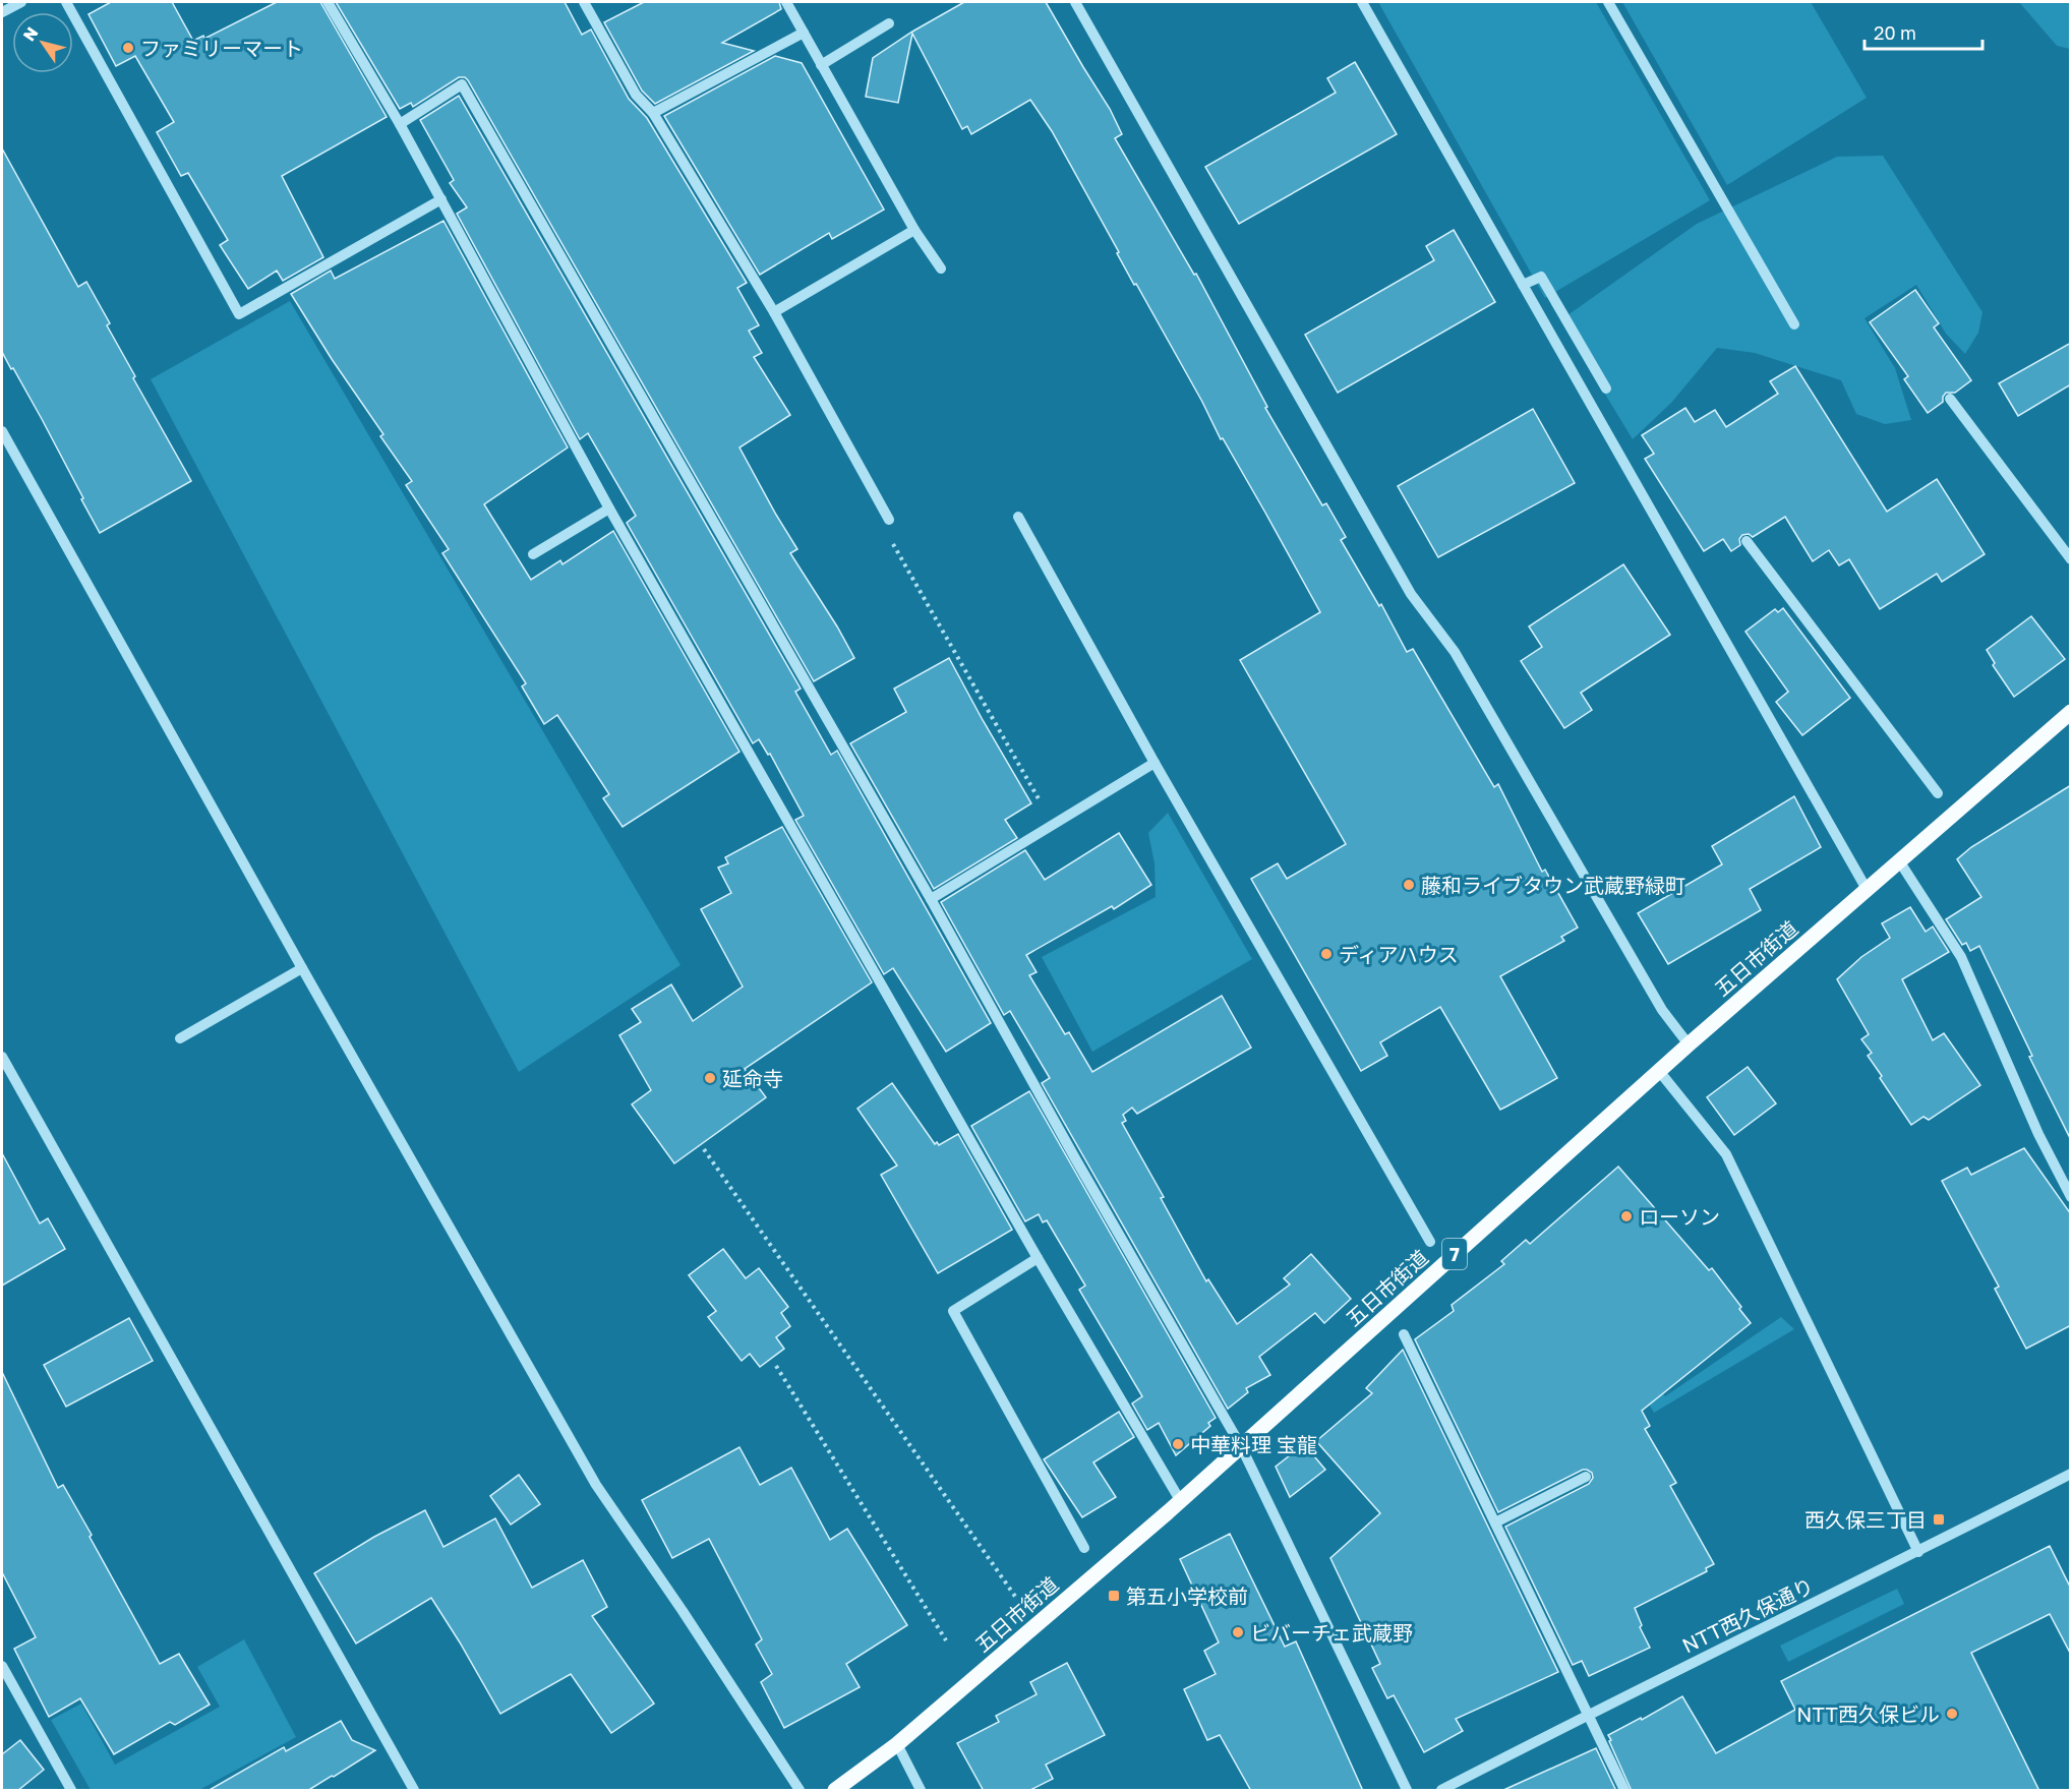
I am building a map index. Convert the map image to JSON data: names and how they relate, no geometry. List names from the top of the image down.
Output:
{
  "streets": {
    "main road": ["五日市街道", "7"],
    "street": ["NTT西久保通り"]
  },
  "places": {
    "other": [
      "ファミリーマート",
      "藤和ライブタウン武蔵野緑町",
      "ディアハウス",
      "延命寺",
      "ローソン",
      "中華料理 宝龍",
      "ビバーチェ武蔵野",
      "NTT西久保ビル"
    ],
    "transit": ["西久保三丁目", "第五小学校前"]
  },
  "scale_bar": "20 m",
  "north": "top left"
}
